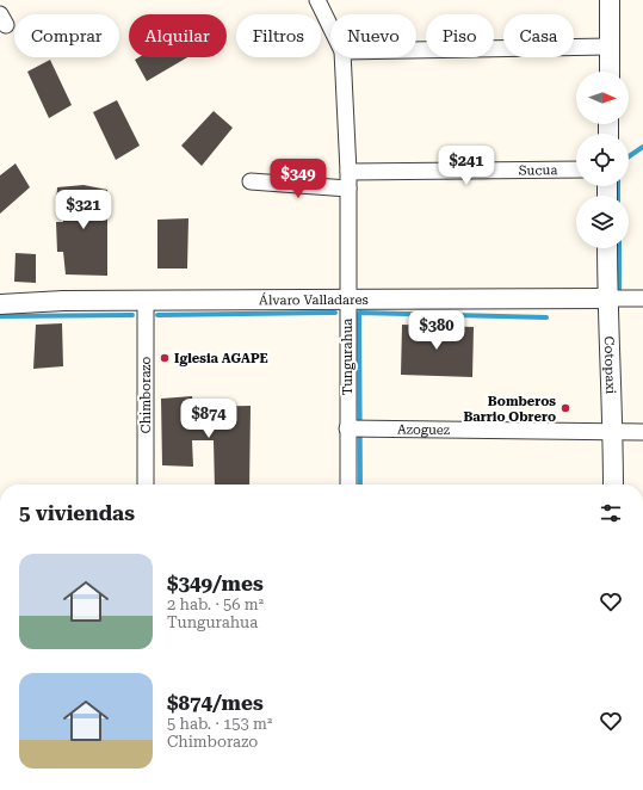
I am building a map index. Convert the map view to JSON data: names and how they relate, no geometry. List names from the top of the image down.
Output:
{
  "streets": {
    "street": [
      "Sucua",
      "Álvaro Valladares",
      "Tungurahua",
      "Cotopaxi",
      "Chimborazo",
      "Azoguez"
    ]
  },
  "crossings": [
    ["Sucua", "Tungurahua"],
    ["Álvaro Valladares", "Tungurahua"],
    ["Álvaro Valladares", "Cotopaxi"],
    ["Álvaro Valladares", "Chimborazo"],
    ["Tungurahua", "Azoguez"],
    ["Cotopaxi", "Azoguez"]
  ],
  "places": ["Iglesia AGAPE", "Bomberos Barrio Obrero"],
  "north": "right",
  "page": {
    "chip": [
      "Comprar",
      "Alquilar",
      "Filtros",
      "Nuevo",
      "Piso",
      "Casa"
    ],
    "price": [
      "$241",
      "$349",
      "$321",
      "$380",
      "$874"
    ],
    "heading": "5 viviendas",
    "list": [
      {
        "name": "$349/mes",
        "note": "2 hab. · 56 m² · Tungurahua"
      },
      {
        "name": "$874/mes",
        "note": "5 hab. · 153 m² · Chimborazo"
      }
    ]
  }
}
